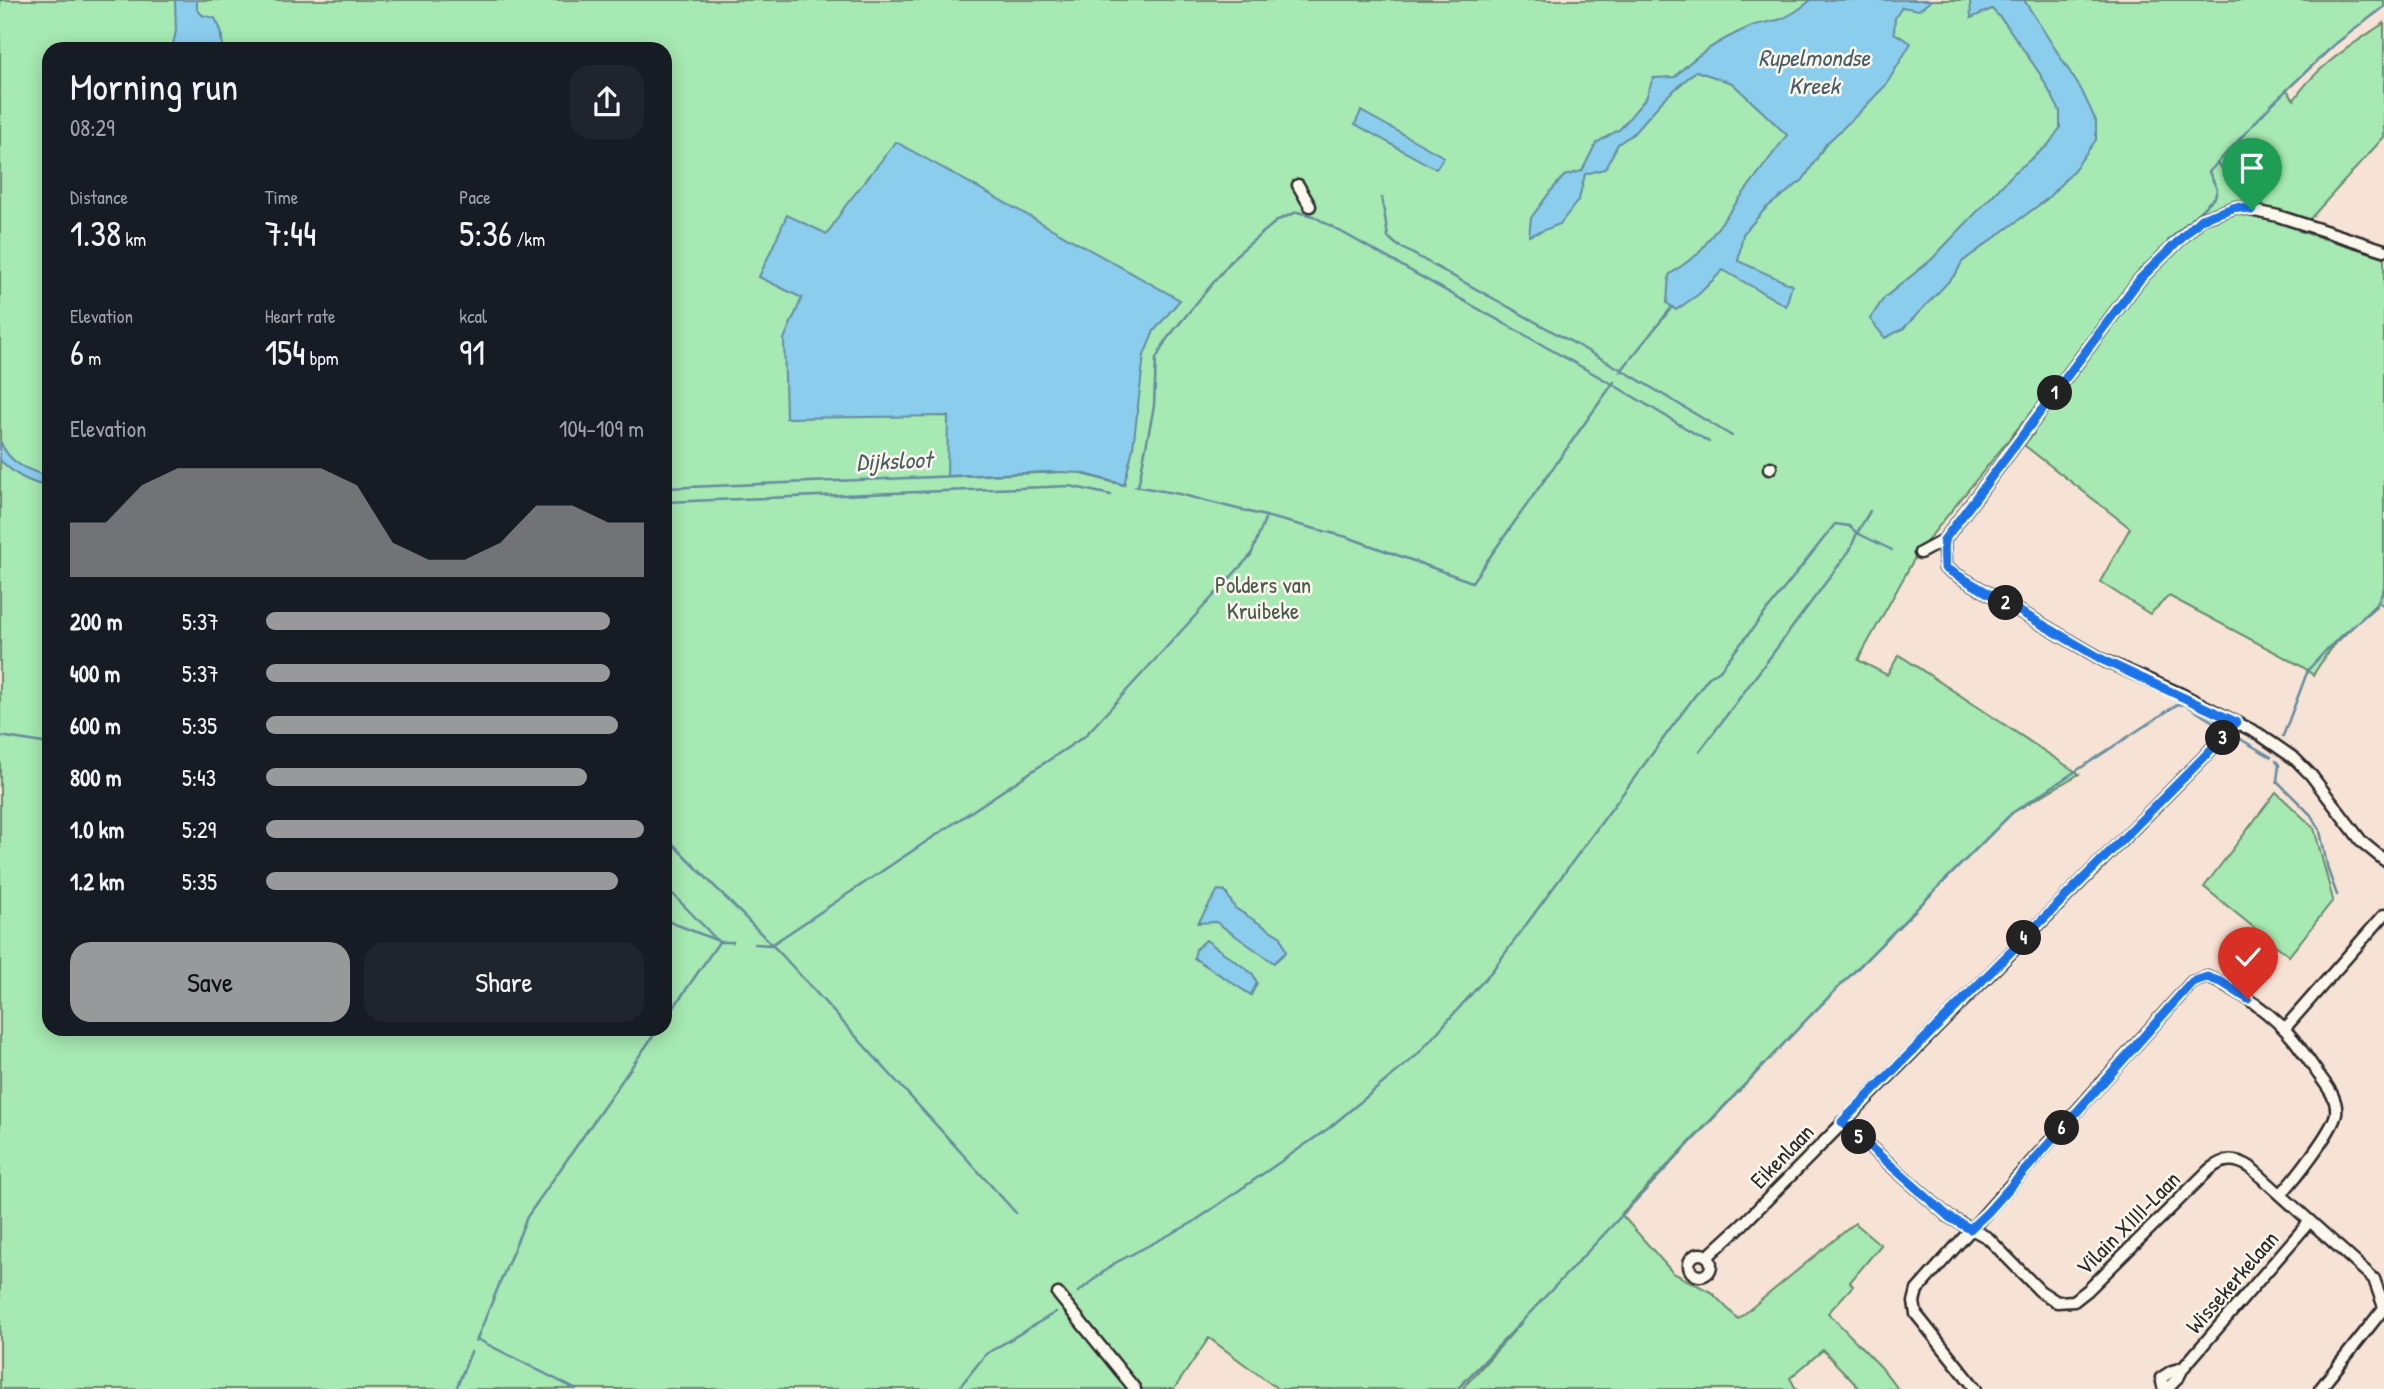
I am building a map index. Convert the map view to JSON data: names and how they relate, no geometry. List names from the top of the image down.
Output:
{
  "streets": {
    "street": ["Eikenlaan", "Vilain XIIII-Laan", "Wissekerkelaan"]
  },
  "crossings": [
    ["Eikenlaan", "Vilain XIIII-Laan"],
    ["Vilain XIIII-Laan", "Wissekerkelaan"]
  ],
  "water": ["Rupelmondse Kreek", "Dijksloot"],
  "parks": ["Polders van Kruibeke"],
  "page": {
    "heading": ["Morning run", "08:29"],
    "stats": [
      ["Distance", "1.38 km"],
      ["Time", "7:44"],
      ["Pace", "5:36 /km"],
      ["Elevation", "6 m"],
      ["Heart rate", "154 bpm"],
      ["kcal", "91"]
    ],
    "pins": [
      "1",
      "2",
      "3",
      "4",
      "6",
      "5"
    ],
    "chart": ["Elevation", "104–109 m"],
    "list": [
      {
        "name": "200 m",
        "note": "5:37"
      },
      {
        "name": "400 m",
        "note": "5:37"
      },
      {
        "name": "600 m",
        "note": "5:35"
      },
      {
        "name": "800 m",
        "note": "5:43"
      },
      {
        "name": "1.0 km",
        "note": "5:29"
      },
      {
        "name": "1.2 km",
        "note": "5:35"
      }
    ],
    "buttons": ["Save", "Share"]
  }
}
